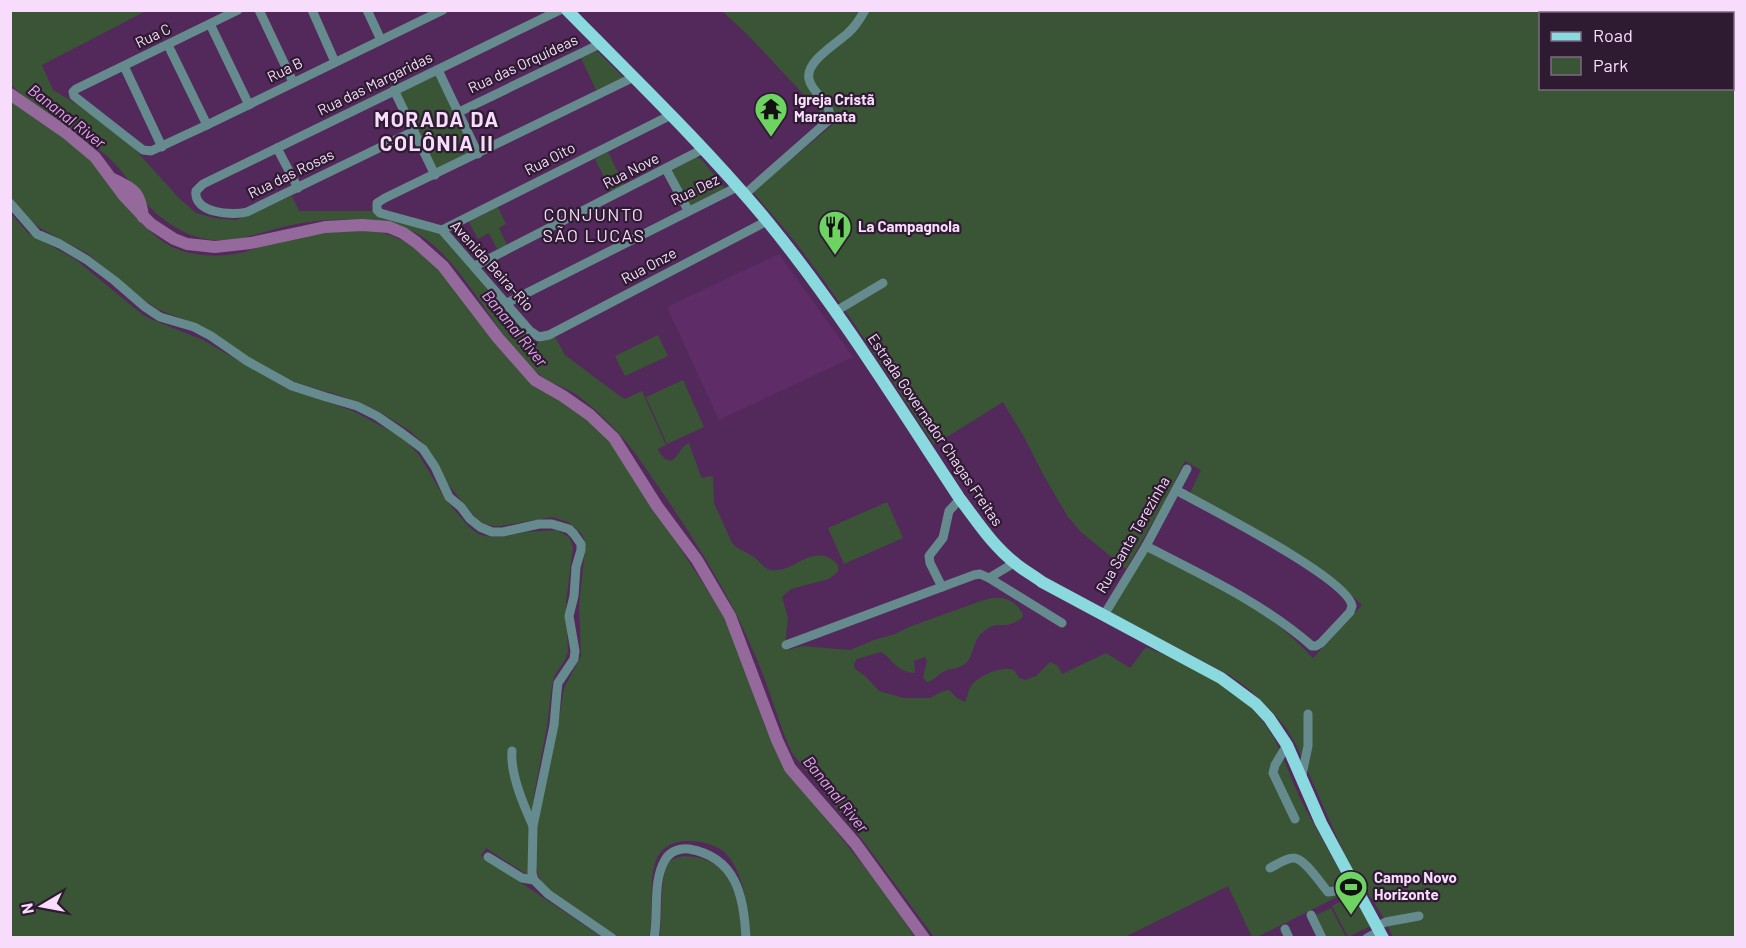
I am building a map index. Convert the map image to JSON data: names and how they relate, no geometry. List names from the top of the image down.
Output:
{
  "streets": {
    "main road": ["Estrada Governador Chagas Freitas"],
    "street": [
      "Rua C",
      "Rua das Orquídeas",
      "Rua B",
      "Rua das Margaridas",
      "Rua Oito",
      "Rua Nove",
      "Rua das Rosas",
      "Rua Dez",
      "Avenida Beira-Rio",
      "Rua Onze",
      "Rua Santa Terezinha"
    ]
  },
  "crossings": [
    ["Rua C", "Rua B"],
    ["Rua das Orquídeas", "Estrada Governador Chagas Freitas"],
    ["Rua das Margaridas", "Rua das Rosas"],
    ["Rua Oito", "Avenida Beira-Rio"],
    ["Rua Oito", "Estrada Governador Chagas Freitas"],
    ["Rua Nove", "Avenida Beira-Rio"],
    ["Rua Nove", "Estrada Governador Chagas Freitas"],
    ["Rua Dez", "Avenida Beira-Rio"],
    ["Rua Dez", "Estrada Governador Chagas Freitas"],
    ["Avenida Beira-Rio", "Rua Onze"],
    ["Rua Onze", "Estrada Governador Chagas Freitas"],
    ["Estrada Governador Chagas Freitas", "Rua Santa Terezinha"]
  ],
  "districts": ["MORADA DA COLÔNIA II", "CONJUNTO SÃO LUCAS"],
  "water": ["Bananal River"],
  "places": {
    "temple": ["Igreja Cristã Maranata"],
    "restaurant": ["La Campagnola"],
    "sports": ["Campo Novo Horizonte"]
  },
  "legend": ["Road", "Park"],
  "north": "left"
}
